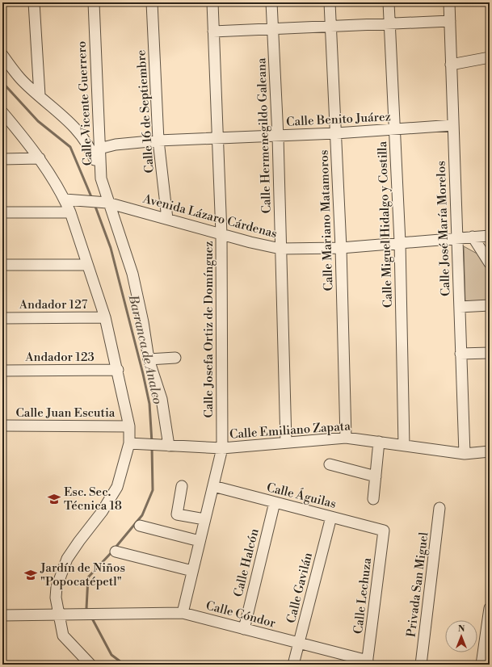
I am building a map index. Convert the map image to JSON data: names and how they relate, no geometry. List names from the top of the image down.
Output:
{
  "streets": {
    "street": [
      "Calle Vicente Guerrero",
      "Calle 16 de Septiembre",
      "Calle Benito Juárez",
      "Calle Hermenegildo Galeana",
      "Avenida Lázaro Cárdenas",
      "Calle Mariano Matamoros",
      "Calle Miguel Hidalgo y Costilla",
      "Calle José María Morelos",
      "Andador 127",
      "Calle Josefa Ortiz de Domínguez",
      "Andador 123",
      "Calle Juan Escutia",
      "Calle Emiliano Zapata",
      "Calle Águilas",
      "Calle Halcón",
      "Privada San Miguel",
      "Calle Gavilán",
      "Calle Lechuza",
      "Calle Cóndor"
    ]
  },
  "crossings": [
    ["Calle Vicente Guerrero", "Calle Benito Juárez"],
    ["Calle Vicente Guerrero", "Avenida Lázaro Cárdenas"],
    ["Calle Vicente Guerrero", "Calle Emiliano Zapata"],
    ["Calle 16 de Septiembre", "Calle Benito Juárez"],
    ["Calle 16 de Septiembre", "Avenida Lázaro Cárdenas"],
    ["Calle Benito Juárez", "Calle Hermenegildo Galeana"],
    ["Calle Benito Juárez", "Calle Mariano Matamoros"],
    ["Calle Benito Juárez", "Calle Miguel Hidalgo y Costilla"],
    ["Calle Benito Juárez", "Calle José María Morelos"],
    ["Calle Benito Juárez", "Calle Josefa Ortiz de Domínguez"],
    ["Calle Hermenegildo Galeana", "Avenida Lázaro Cárdenas"],
    ["Calle Hermenegildo Galeana", "Calle Emiliano Zapata"],
    ["Avenida Lázaro Cárdenas", "Calle Mariano Matamoros"],
    ["Avenida Lázaro Cárdenas", "Calle Miguel Hidalgo y Costilla"],
    ["Avenida Lázaro Cárdenas", "Calle José María Morelos"],
    ["Avenida Lázaro Cárdenas", "Calle Josefa Ortiz de Domínguez"],
    ["Calle Mariano Matamoros", "Calle Emiliano Zapata"],
    ["Calle Miguel Hidalgo y Costilla", "Calle Emiliano Zapata"],
    ["Calle José María Morelos", "Calle Emiliano Zapata"],
    ["Calle Josefa Ortiz de Domínguez", "Calle Emiliano Zapata"],
    ["Calle Josefa Ortiz de Domínguez", "Calle Águilas"],
    ["Calle Josefa Ortiz de Domínguez", "Calle Cóndor"],
    ["Calle Águilas", "Calle Halcón"],
    ["Calle Águilas", "Calle Gavilán"],
    ["Calle Águilas", "Calle Lechuza"],
    ["Calle Halcón", "Calle Cóndor"],
    ["Calle Gavilán", "Calle Cóndor"],
    ["Calle Lechuza", "Calle Cóndor"]
  ],
  "water": ["Barranca de Analco"],
  "places": {
    "school or university": ["Esc. Sec. Técnica 18", "Jardín de Niños \"Popocatépetl\""]
  },
  "north": "top"
}
